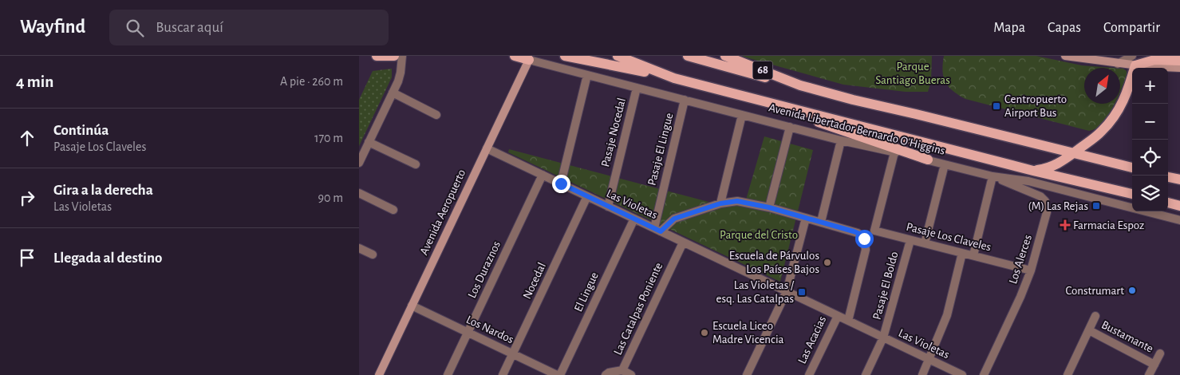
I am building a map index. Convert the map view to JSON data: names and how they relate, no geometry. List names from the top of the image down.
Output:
{
  "streets": {
    "main road": ["68", "Avenida Libertador Bernardo O'Higgins"],
    "street": [
      "Pasaje Nocedal",
      "Pasaje El Lingue",
      "Las Violetas",
      "Avenida Aeropuerto",
      "Pasaje Los Claveles",
      "Los Alerces",
      "Los Duraznos",
      "Nocedal",
      "Pasaje El Boldo",
      "El Lingue",
      "Las Catalpas Poniente",
      "Los Nardos",
      "Bustamante",
      "Las Acacias"
    ]
  },
  "crossings": [
    ["Avenida Libertador Bernardo O'Higgins", "Pasaje Nocedal"],
    ["Avenida Libertador Bernardo O'Higgins", "Pasaje El Lingue"],
    ["Avenida Libertador Bernardo O'Higgins", "Avenida Aeropuerto"],
    ["Avenida Libertador Bernardo O'Higgins", "Los Alerces"],
    ["Pasaje Nocedal", "Las Violetas"],
    ["Pasaje El Lingue", "Las Violetas"],
    ["Las Violetas", "Avenida Aeropuerto"],
    ["Las Violetas", "Los Duraznos"],
    ["Las Violetas", "Nocedal"],
    ["Las Violetas", "Pasaje El Boldo"],
    ["Las Violetas", "El Lingue"],
    ["Las Violetas", "Las Catalpas Poniente"],
    ["Las Violetas", "Las Acacias"],
    ["Avenida Aeropuerto", "Los Nardos"],
    ["Pasaje Los Claveles", "Los Alerces"],
    ["Pasaje Los Claveles", "Pasaje El Boldo"],
    ["Los Duraznos", "Los Nardos"],
    ["Nocedal", "Los Nardos"]
  ],
  "parks": ["Parque Santiago Bueras", "Parque del Cristo"],
  "places": {
    "transit": ["Centropuerto Airport Bus", "(M) Las Rejas", "Las Violetas / esq. Las Catalpas"],
    "health": ["Farmacia Espoz"],
    "other": ["Escuela de Párvulos Los Países Bajos", "Construmart", "Escuela Liceo Madre Vicencia"]
  },
  "north": "top right",
  "page": {
    "header": "Wayfind",
    "search": "Buscar aquí",
    "nav": ["Mapa", "Capas", "Compartir"],
    "heading": ["4 min", "A pie · 260 m"],
    "map_buttons": ["+", "−"],
    "list": [
      ["Continúa", "Pasaje Los Claveles", "170 m"],
      ["Gira a la derecha", "Las Violetas", "90 m"],
      "Llegada al destino"
    ]
  }
}
